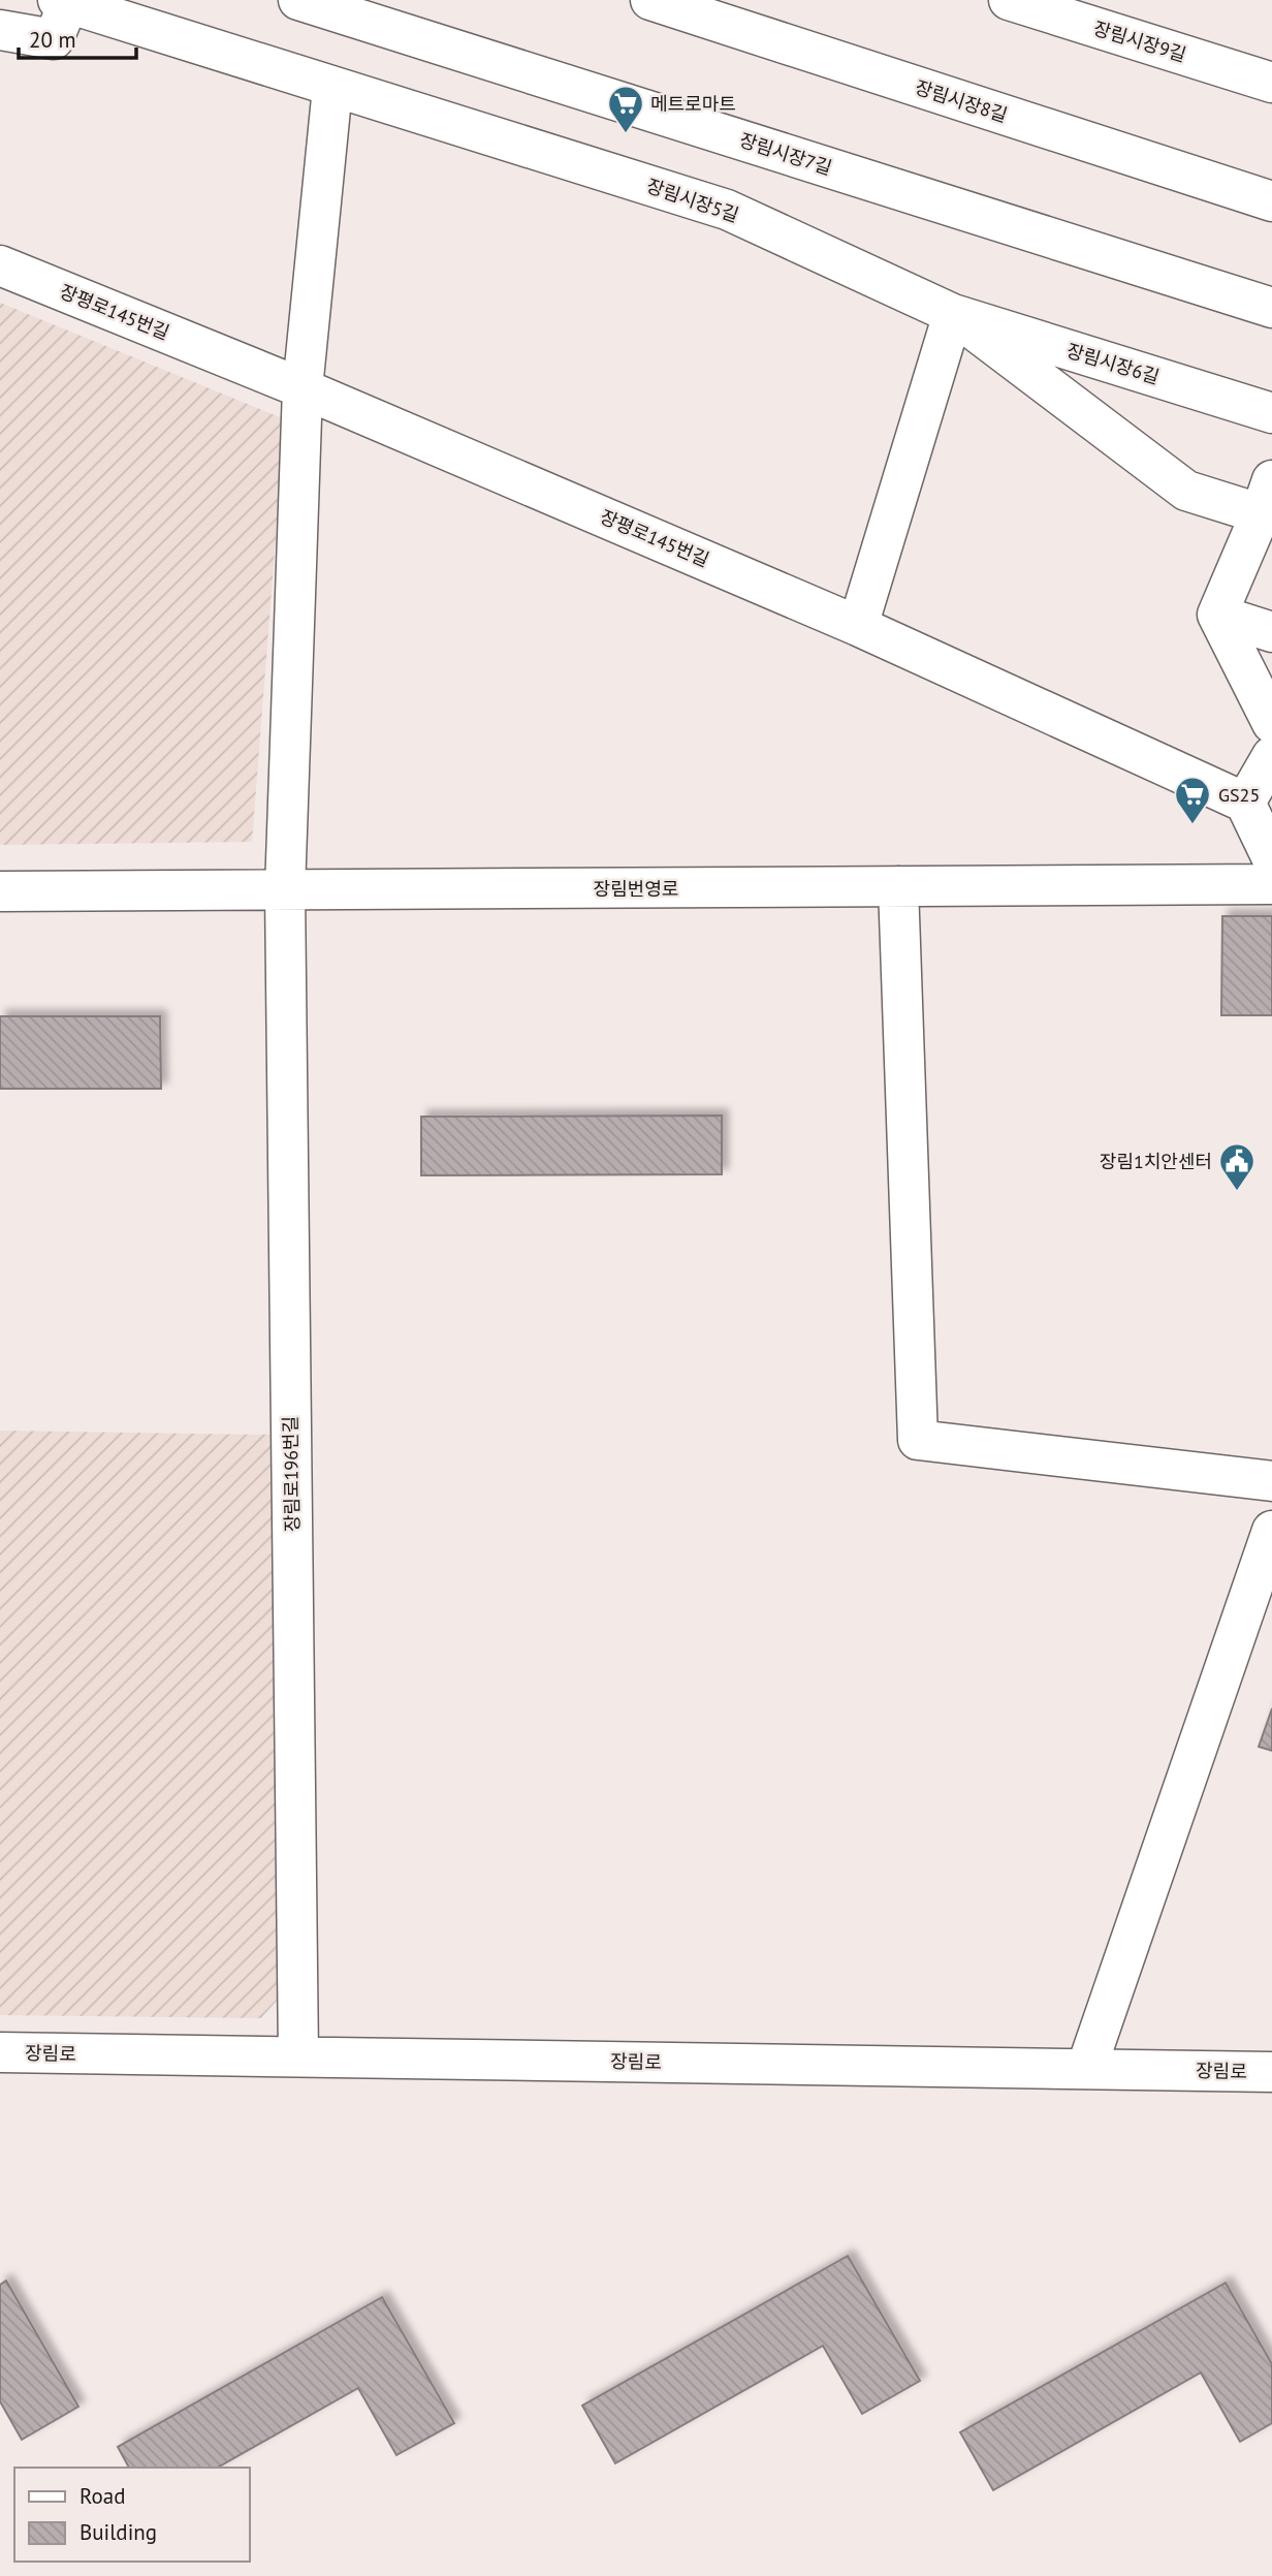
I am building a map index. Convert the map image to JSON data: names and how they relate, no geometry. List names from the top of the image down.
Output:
{
  "streets": {
    "street": [
      "장림시장9길",
      "장림시장8길",
      "장림시장7길",
      "장림시장5길",
      "장평로145번길",
      "장림시장6길",
      "장림번영로",
      "장림로196번길",
      "장림로"
    ]
  },
  "crossings": [
    ["장림시장5길", "장림시장6길"],
    ["장림시장5길", "장림로196번길"],
    ["장평로145번길", "장림로196번길"],
    ["장림번영로", "장림로196번길"],
    ["장림로196번길", "장림로"]
  ],
  "places": {
    "supermarket": ["메트로마트", "GS25"],
    "public building": ["장림1치안센터"]
  },
  "legend": ["Road", "Building"],
  "scale_bar": "20 m"
}
